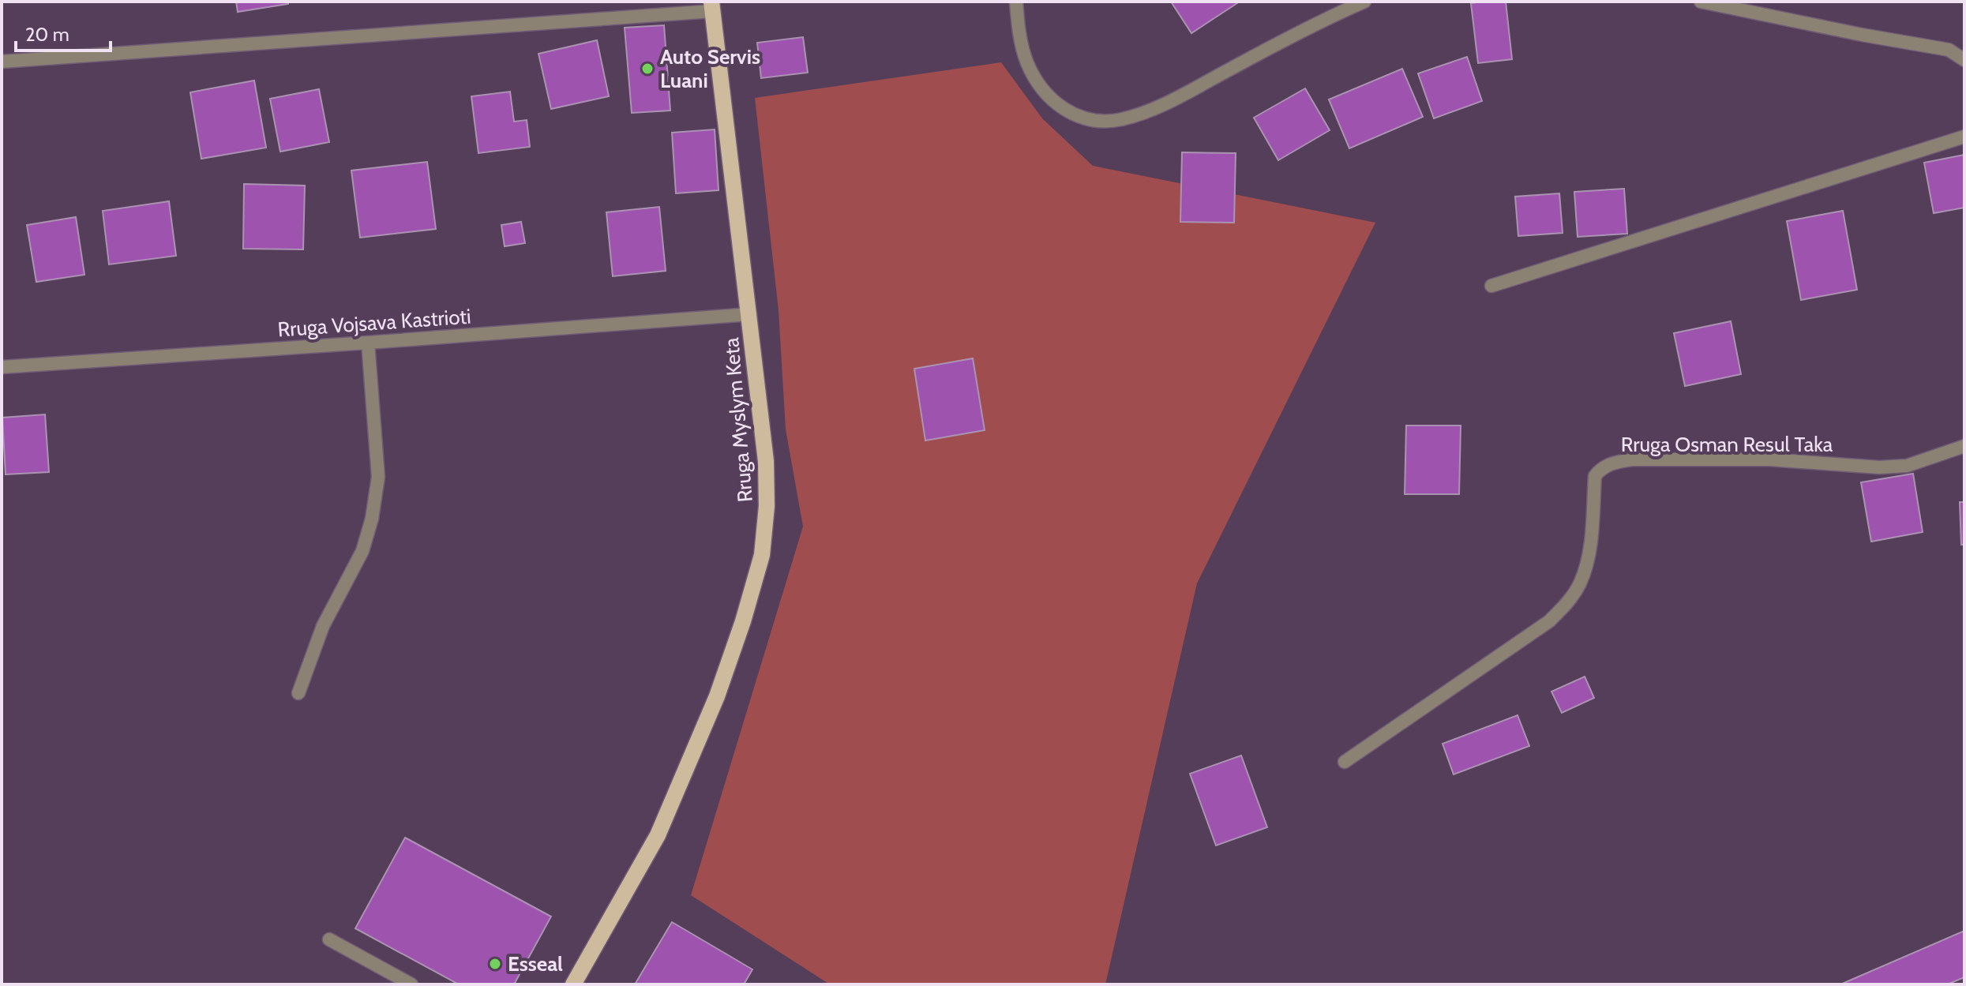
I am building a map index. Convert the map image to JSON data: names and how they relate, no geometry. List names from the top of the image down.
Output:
{
  "streets": {
    "main road": ["Rruga Myslym Keta"],
    "street": ["Rruga Vojsava Kastrioti", "Rruga Osman Resul Taka"]
  },
  "crossings": [
    ["Rruga Vojsava Kastrioti", "Rruga Myslym Keta"]
  ],
  "places": ["Auto Servis Luani", "Esseal"],
  "scale_bar": "20 m"
}
